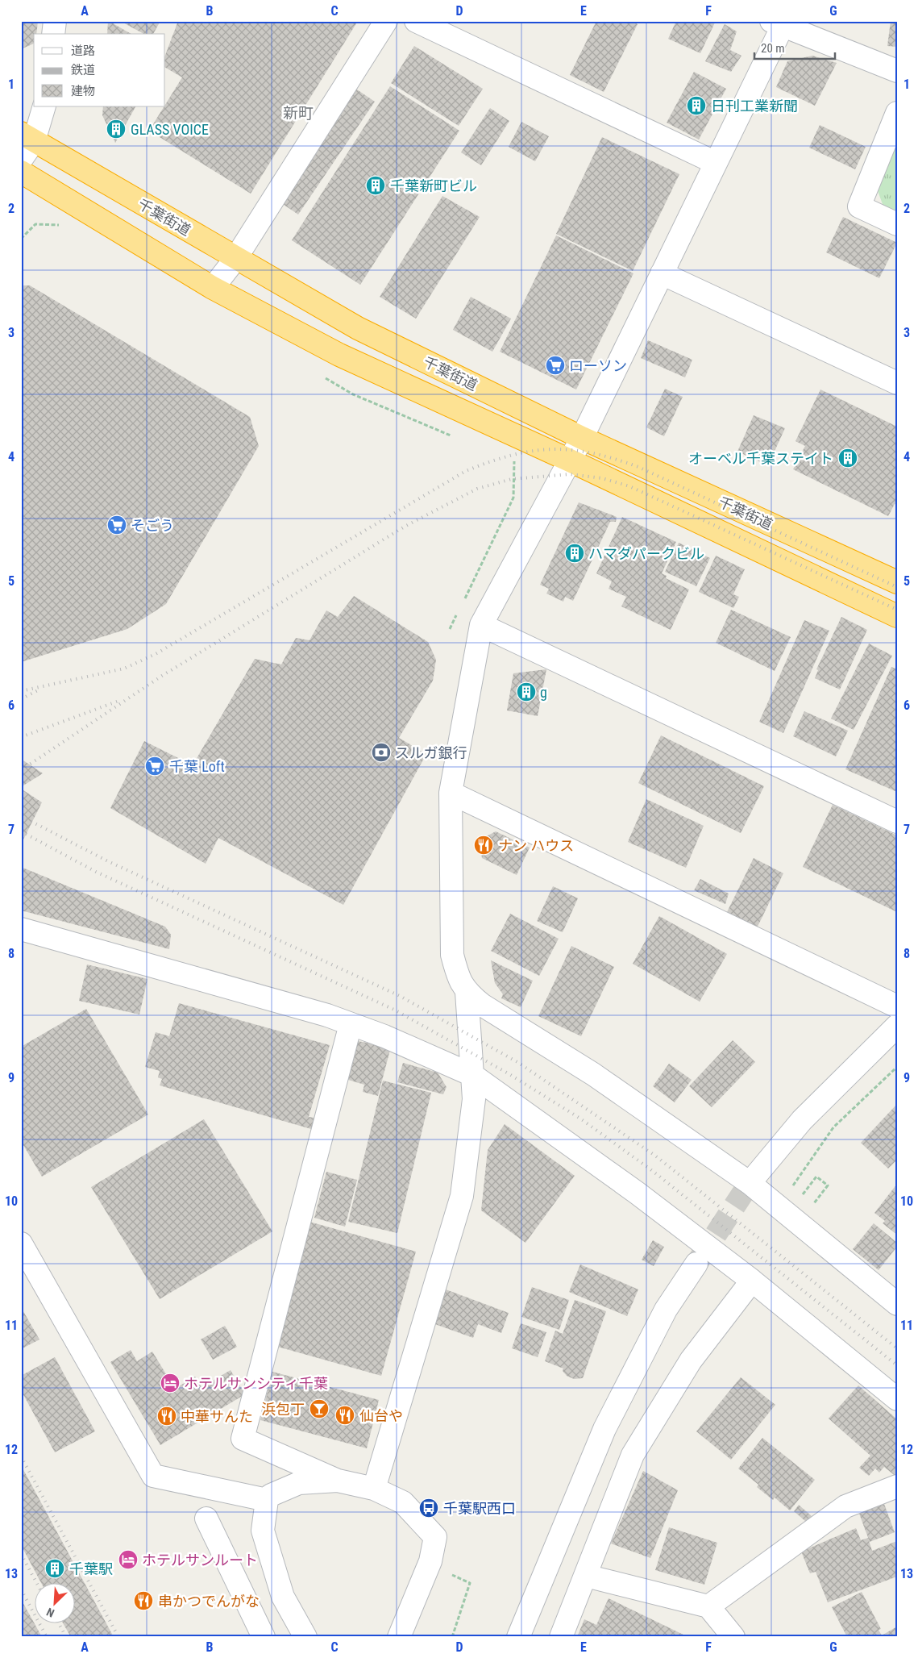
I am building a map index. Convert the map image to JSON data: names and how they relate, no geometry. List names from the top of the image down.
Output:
{
  "streets": {
    "highway": ["千葉街道"]
  },
  "districts": ["新町"],
  "places": {
    "building": [
      "日刊工業新聞",
      "GLASS VOICE",
      "千葉新町ビル",
      "オーベル千葉ステイト",
      "ハマダパークビル",
      "g",
      "千葉駅"
    ],
    "supermarket": ["ローソン", "そごう", "千葉 Loft"],
    "bank": ["スルガ銀行"],
    "restaurant": [
      "ナン ハウス",
      "仙台や",
      "中華サんた",
      "串かつでんがな"
    ],
    "hotel": ["ホテルサンシティ千葉", "ホテルサンルート"],
    "bar": ["浜包丁"],
    "bus stop": ["千葉駅西口"]
  },
  "legend": ["道路", "鉄道", "建物"],
  "scale_bar": "20 m",
  "north": "bottom left",
  "grid": {
    "columns": [
      "A",
      "B",
      "C",
      "D",
      "E",
      "F",
      "G"
    ],
    "rows": [
      "1",
      "2",
      "3",
      "4",
      "5",
      "6",
      "7",
      "8",
      "9",
      "10",
      "11",
      "12",
      "13"
    ]
  }
}
